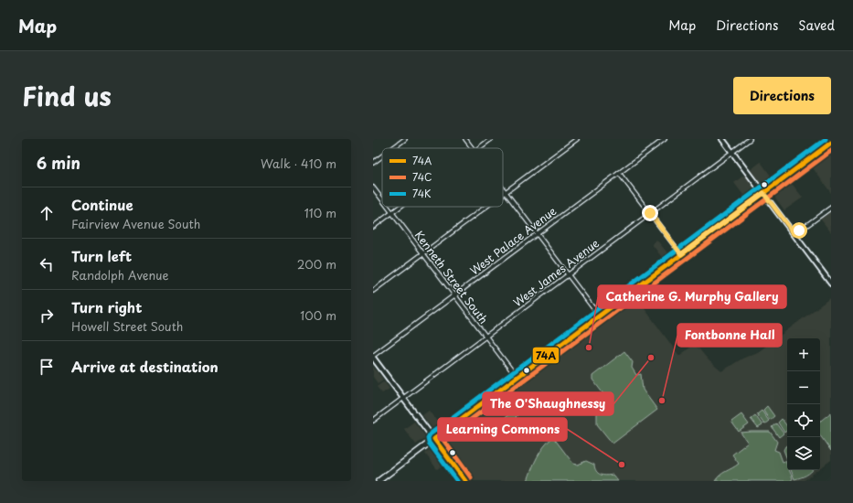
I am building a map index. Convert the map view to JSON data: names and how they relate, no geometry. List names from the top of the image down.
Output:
{
  "streets": {
    "street": ["West Palace Avenue", "West James Avenue", "Kenneth Street South"]
  },
  "crossings": [
    ["West Palace Avenue", "Kenneth Street South"],
    ["West James Avenue", "Kenneth Street South"]
  ],
  "places": [
    "Catherine G. Murphy Gallery",
    "The O'Shaughnessy",
    "Fontbonne Hall",
    "Learning Commons"
  ],
  "lines": ["transit line 74K", "transit line 74A", "transit line 74C"],
  "legend": ["74A", "74C", "74K"],
  "page": {
    "header": "Map",
    "nav": ["Map", "Directions", "Saved"],
    "title": "Find us",
    "buttons": "Directions",
    "heading": ["6 min", "Walk · 410 m"],
    "list": [
      ["Continue", "Fairview Avenue South", "110 m"],
      ["Turn left", "Randolph Avenue", "200 m"],
      ["Turn right", "Howell Street South", "100 m"],
      "Arrive at destination"
    ],
    "map_buttons": ["+", "−"]
  }
}
